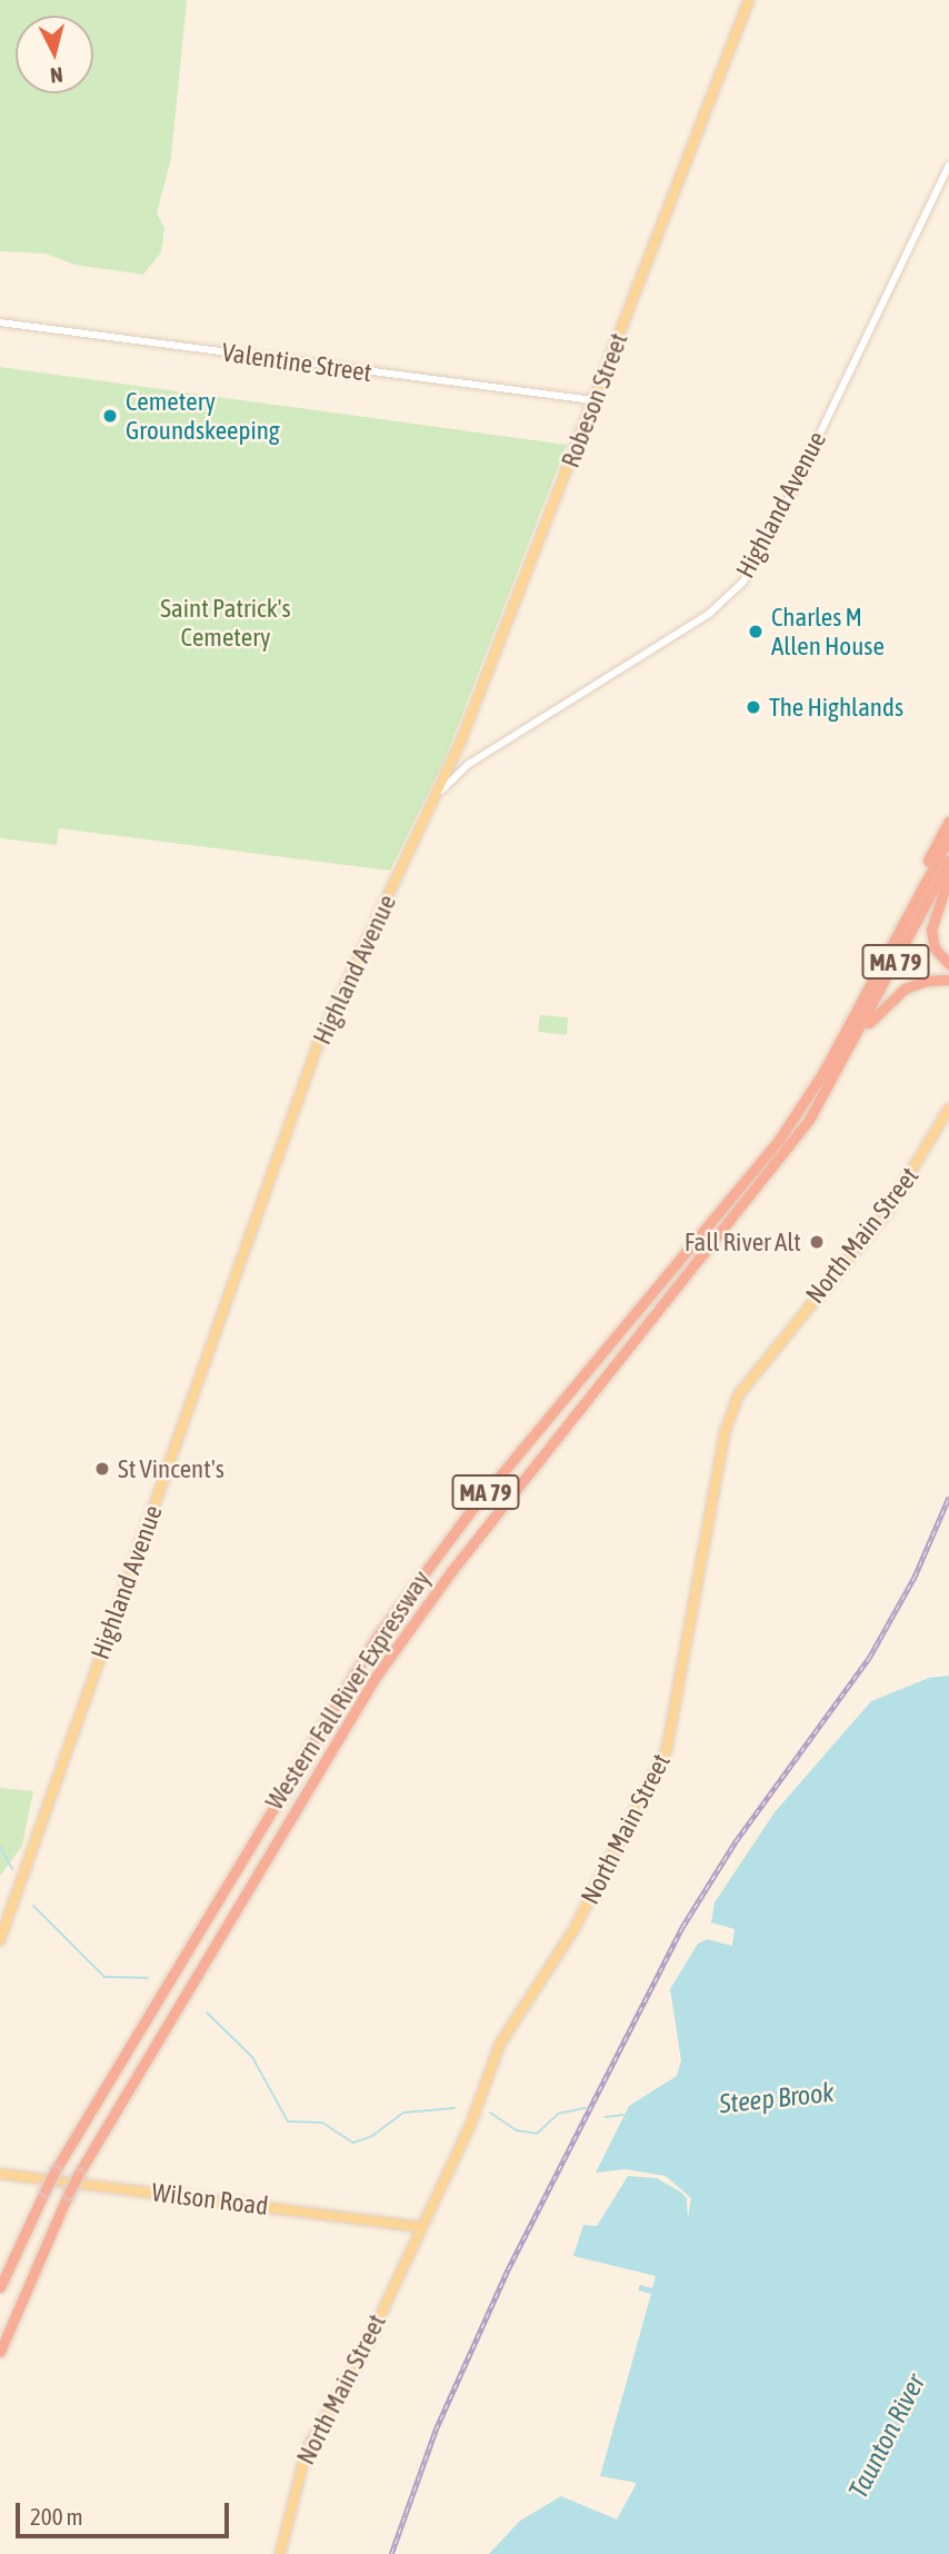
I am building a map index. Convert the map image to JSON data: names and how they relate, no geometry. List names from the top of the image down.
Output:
{
  "streets": {
    "highway": ["MA 79", "Western Fall River Expressway"],
    "main road": [
      "Robeson Street",
      "Highland Avenue",
      "North Main Street",
      "Wilson Road"
    ],
    "street": ["Valentine Street"]
  },
  "crossings": [
    ["Valentine Street", "Robeson Street"],
    ["Robeson Street", "Highland Avenue"],
    ["North Main Street", "Wilson Road"]
  ],
  "water": ["Steep Brook", "Taunton River"],
  "parks": ["Saint Patrick's Cemetery"],
  "places": [
    "Cemetery Groundskeeping",
    "Charles M Allen House",
    "The Highlands",
    "Fall River Alt",
    "St Vincent's"
  ],
  "scale_bar": "200 m",
  "north": "bottom"
}
